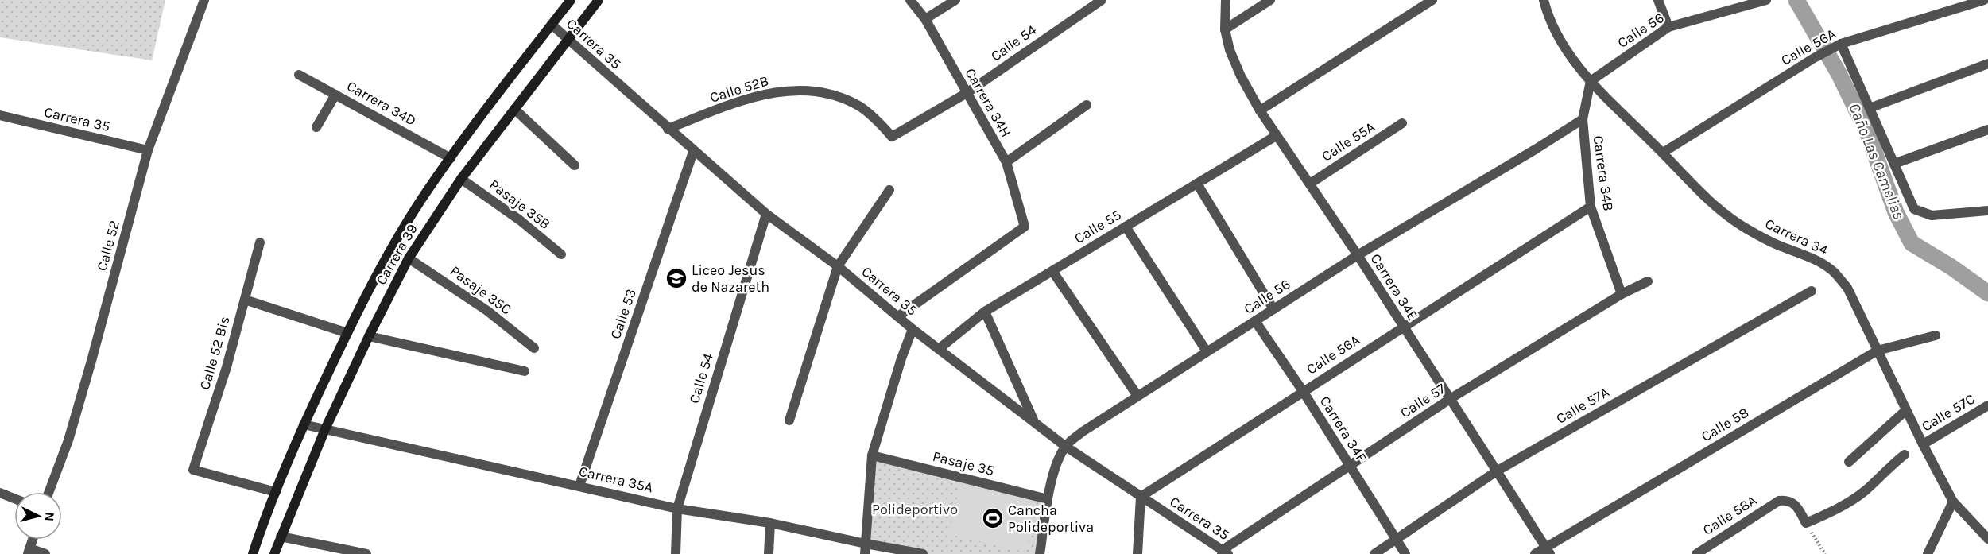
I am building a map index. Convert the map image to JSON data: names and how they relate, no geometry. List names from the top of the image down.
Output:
{
  "streets": {
    "main road": ["Carrera 39"],
    "street": [
      "Calle 56",
      "Calle 54",
      "Carrera 35",
      "Calle 56A",
      "Calle 52B",
      "Carrera 34H",
      "Carrera 34D",
      "Calle 55A",
      "Carrera 34B",
      "Pasaje 35B",
      "Calle 55",
      "Carrera 34",
      "Calle 52",
      "Carrera 34E",
      "Pasaje 35C",
      "Calle 53",
      "Calle 52 Bis",
      "Calle 57",
      "Calle 57A",
      "Calle 57C",
      "Calle 58",
      "Carrera 34F",
      "Pasaje 35",
      "Carrera 35A",
      "Calle 58A"
    ]
  },
  "crossings": [
    ["Calle 56", "Carrera 35"],
    ["Calle 56", "Carrera 34B"],
    ["Calle 56", "Carrera 34"],
    ["Calle 56", "Carrera 34E"],
    ["Calle 56", "Carrera 34F"],
    ["Calle 56", "Pasaje 35"],
    ["Calle 54", "Carrera 35"],
    ["Calle 54", "Calle 52B"],
    ["Calle 54", "Carrera 34H"],
    ["Calle 54", "Carrera 35A"],
    ["Carrera 35", "Calle 56A"],
    ["Carrera 35", "Calle 52B"],
    ["Carrera 35", "Carrera 34H"],
    ["Carrera 35", "Calle 55"],
    ["Carrera 35", "Calle 52"],
    ["Carrera 35", "Carrera 39"],
    ["Carrera 35", "Calle 53"],
    ["Carrera 35", "Calle 57"],
    ["Calle 56A", "Carrera 34B"],
    ["Calle 56A", "Carrera 34"],
    ["Calle 56A", "Carrera 34E"],
    ["Calle 56A", "Carrera 34F"],
    ["Carrera 34D", "Carrera 39"],
    ["Calle 55A", "Carrera 34E"],
    ["Carrera 34B", "Carrera 34"],
    ["Carrera 34B", "Calle 57"],
    ["Pasaje 35B", "Carrera 39"],
    ["Calle 55", "Carrera 34E"],
    ["Carrera 34", "Calle 57C"],
    ["Carrera 34", "Calle 58"],
    ["Carrera 39", "Pasaje 35C"],
    ["Carrera 39", "Calle 52 Bis"],
    ["Carrera 39", "Carrera 35A"],
    ["Carrera 34E", "Calle 57"],
    ["Carrera 34E", "Calle 57A"],
    ["Carrera 34E", "Calle 58"],
    ["Calle 53", "Carrera 35A"],
    ["Calle 57", "Carrera 34F"],
    ["Calle 57A", "Carrera 34F"]
  ],
  "water": ["Caño Las Camelias"],
  "parks": ["Polideportivo"],
  "places": {
    "school or university": ["Liceo Jesus de Nazareth"],
    "sports": ["Cancha Polideportiva"]
  },
  "north": "right"
}
